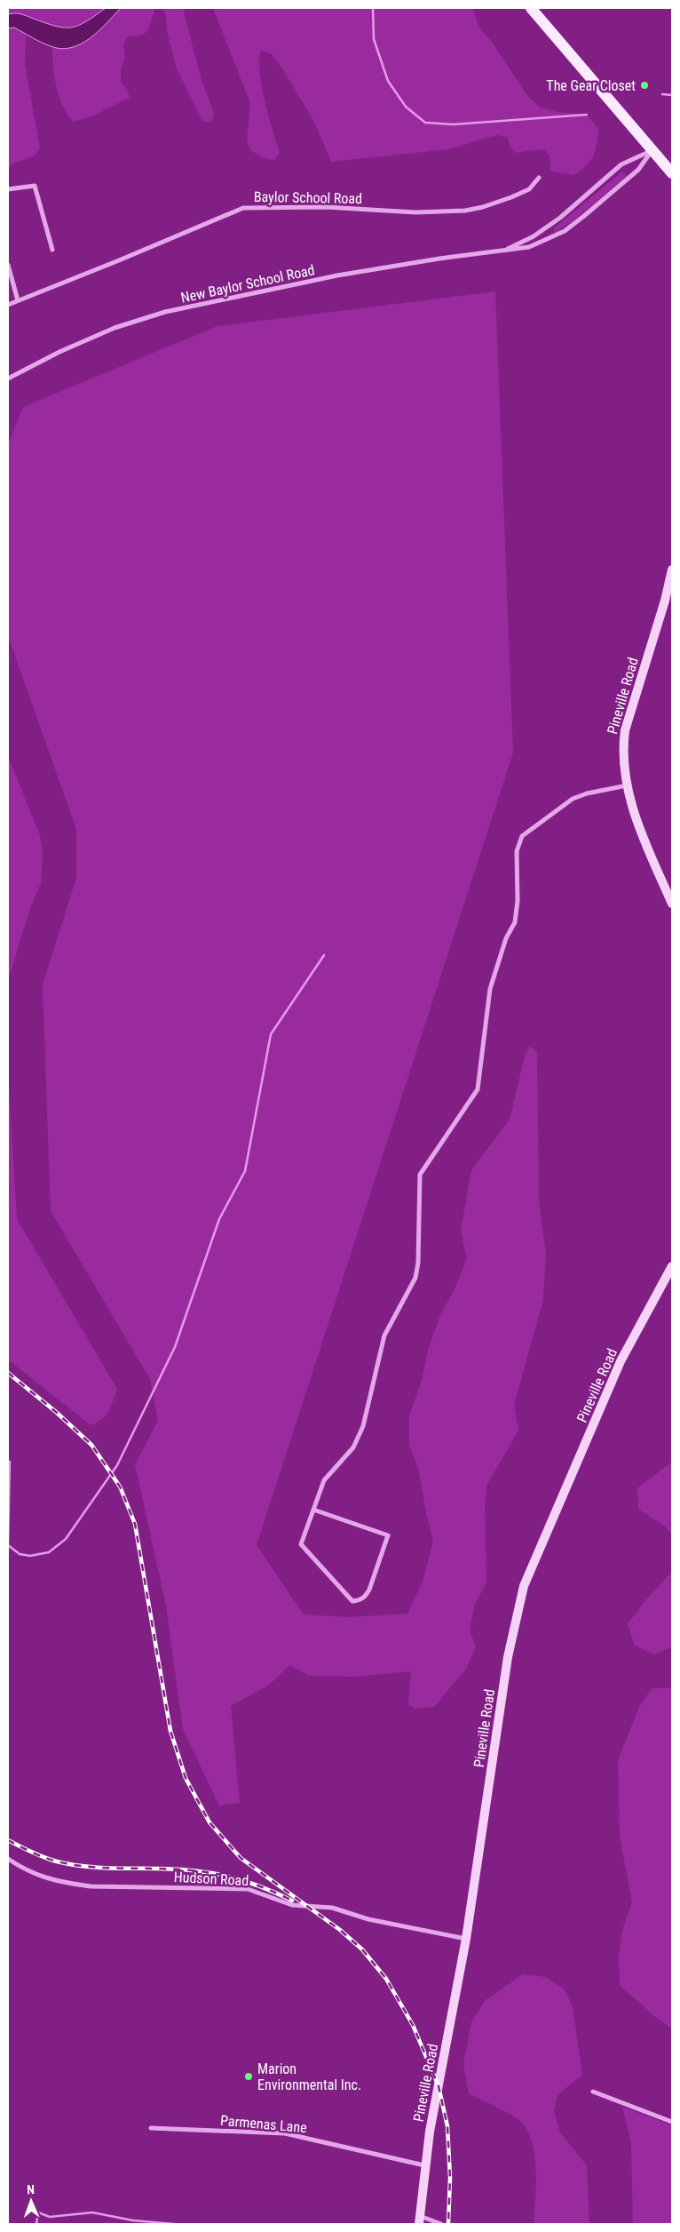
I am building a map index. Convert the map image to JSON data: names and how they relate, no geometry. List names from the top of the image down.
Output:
{
  "streets": {
    "main road": ["Pineville Road"],
    "street": [
      "Baylor School Road",
      "New Baylor School Road",
      "Hudson Road",
      "Parmenas Lane"
    ]
  },
  "crossings": [
    ["Pineville Road", "Hudson Road"],
    ["Pineville Road", "Parmenas Lane"]
  ],
  "places": ["The Gear Closet", "Marion Environmental Inc."],
  "north": "top"
}
